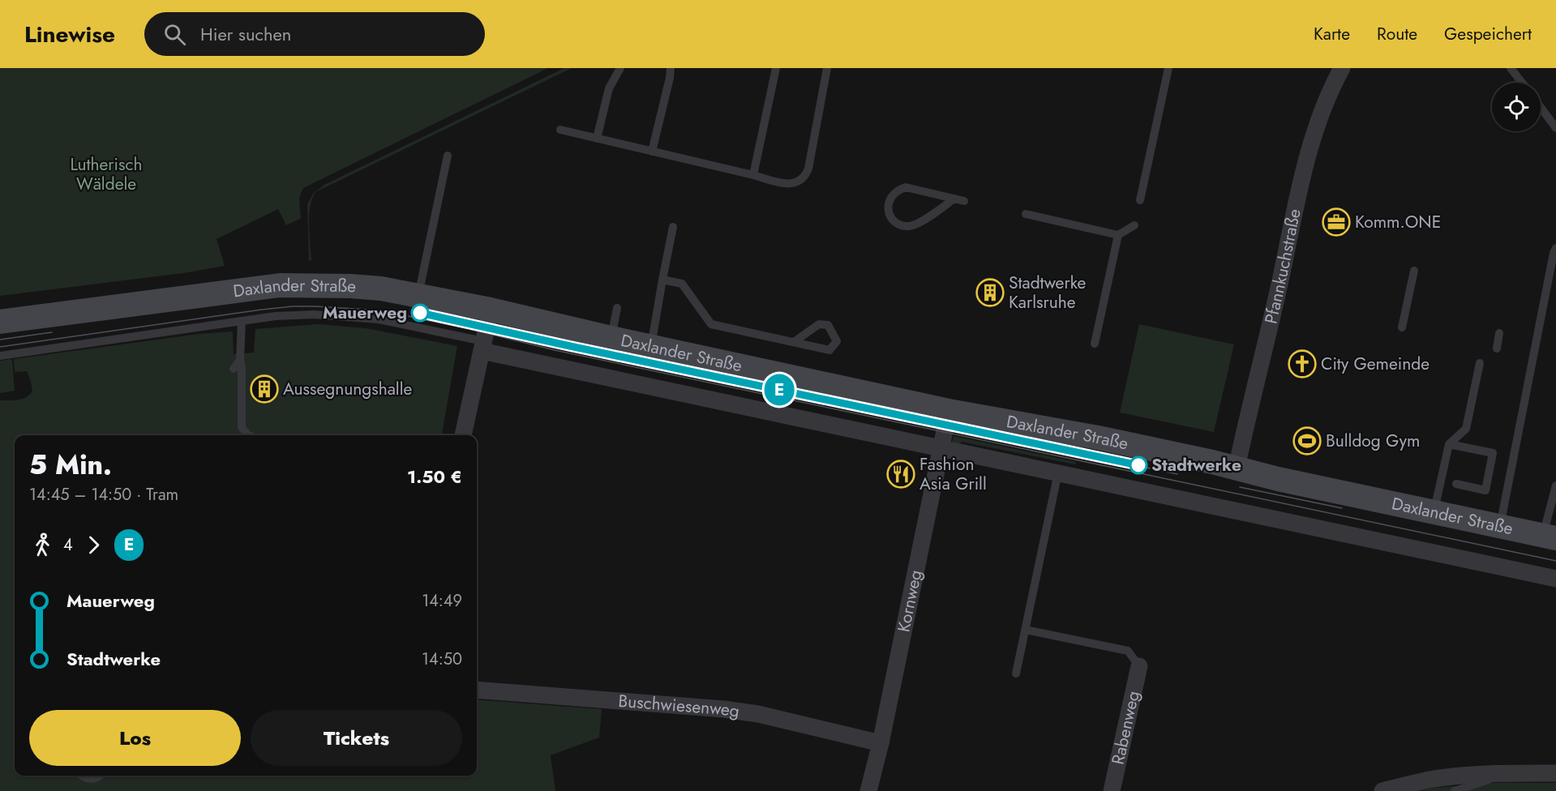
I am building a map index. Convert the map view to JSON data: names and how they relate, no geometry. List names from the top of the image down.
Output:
{
  "streets": {
    "street": [
      "Pfannkuchstraße",
      "Daxlander Straße",
      "Kornweg",
      "Buschwiesenweg",
      "Rabenweg"
    ]
  },
  "crossings": [
    ["Pfannkuchstraße", "Daxlander Straße"],
    ["Daxlander Straße", "Kornweg"],
    ["Kornweg", "Buschwiesenweg"]
  ],
  "parks": ["Lutherisch Wäldele"],
  "places": {
    "office": ["Komm.ONE"],
    "building": ["Stadtwerke Karlsruhe", "Aussegnungshalle"],
    "other": ["Mauerweg", "Stadtwerke"],
    "church": ["City Gemeinde"],
    "sports": ["Bulldog Gym"],
    "restaurant": ["Fashion Asia Grill"]
  },
  "lines": ["tram line E"],
  "page": {
    "header": "Linewise",
    "search": "Hier suchen",
    "nav": ["Karte", "Route", "Gespeichert"],
    "on_map": "E",
    "heading": ["5 Min.", "14:45 – 14:50 · Tram", "1.50 €"],
    "legs": ["4", "E"],
    "list": [
      {
        "name": "Mauerweg",
        "value": "14:49"
      },
      {
        "name": "Stadtwerke",
        "value": "14:50"
      }
    ],
    "buttons": ["Los", "Tickets"]
  }
}
